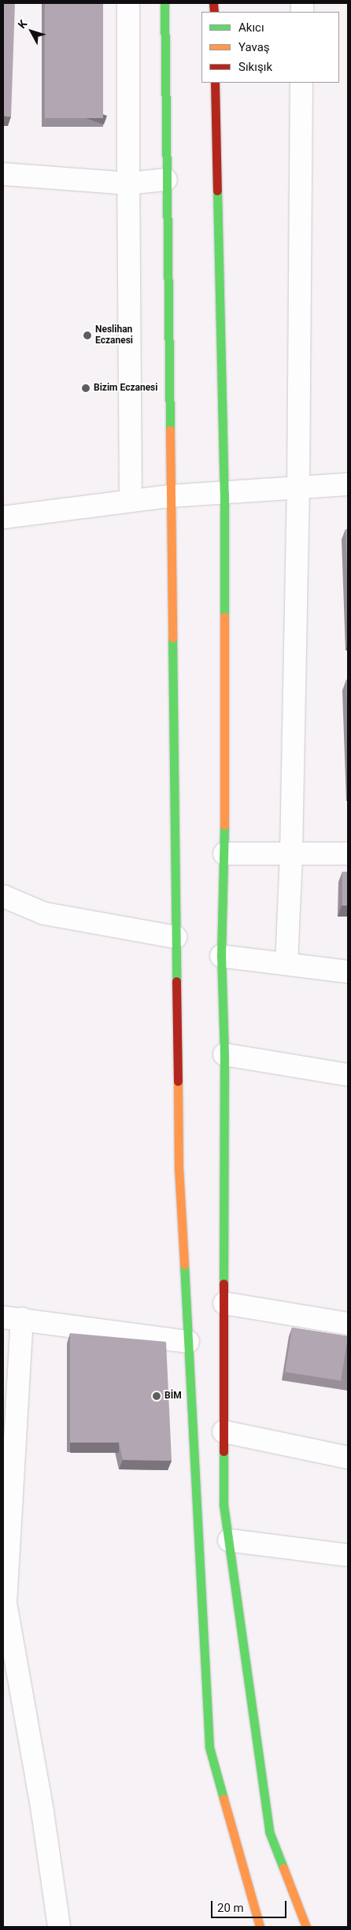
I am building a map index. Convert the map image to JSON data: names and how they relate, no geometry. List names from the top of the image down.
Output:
{
  "places": ["Neslihan Eczanesi", "Bizim Eczanesi", "BİM"],
  "legend": ["Akıcı", "Yavaş", "Sıkışık"],
  "scale_bar": "20 m",
  "north": "top left"
}
